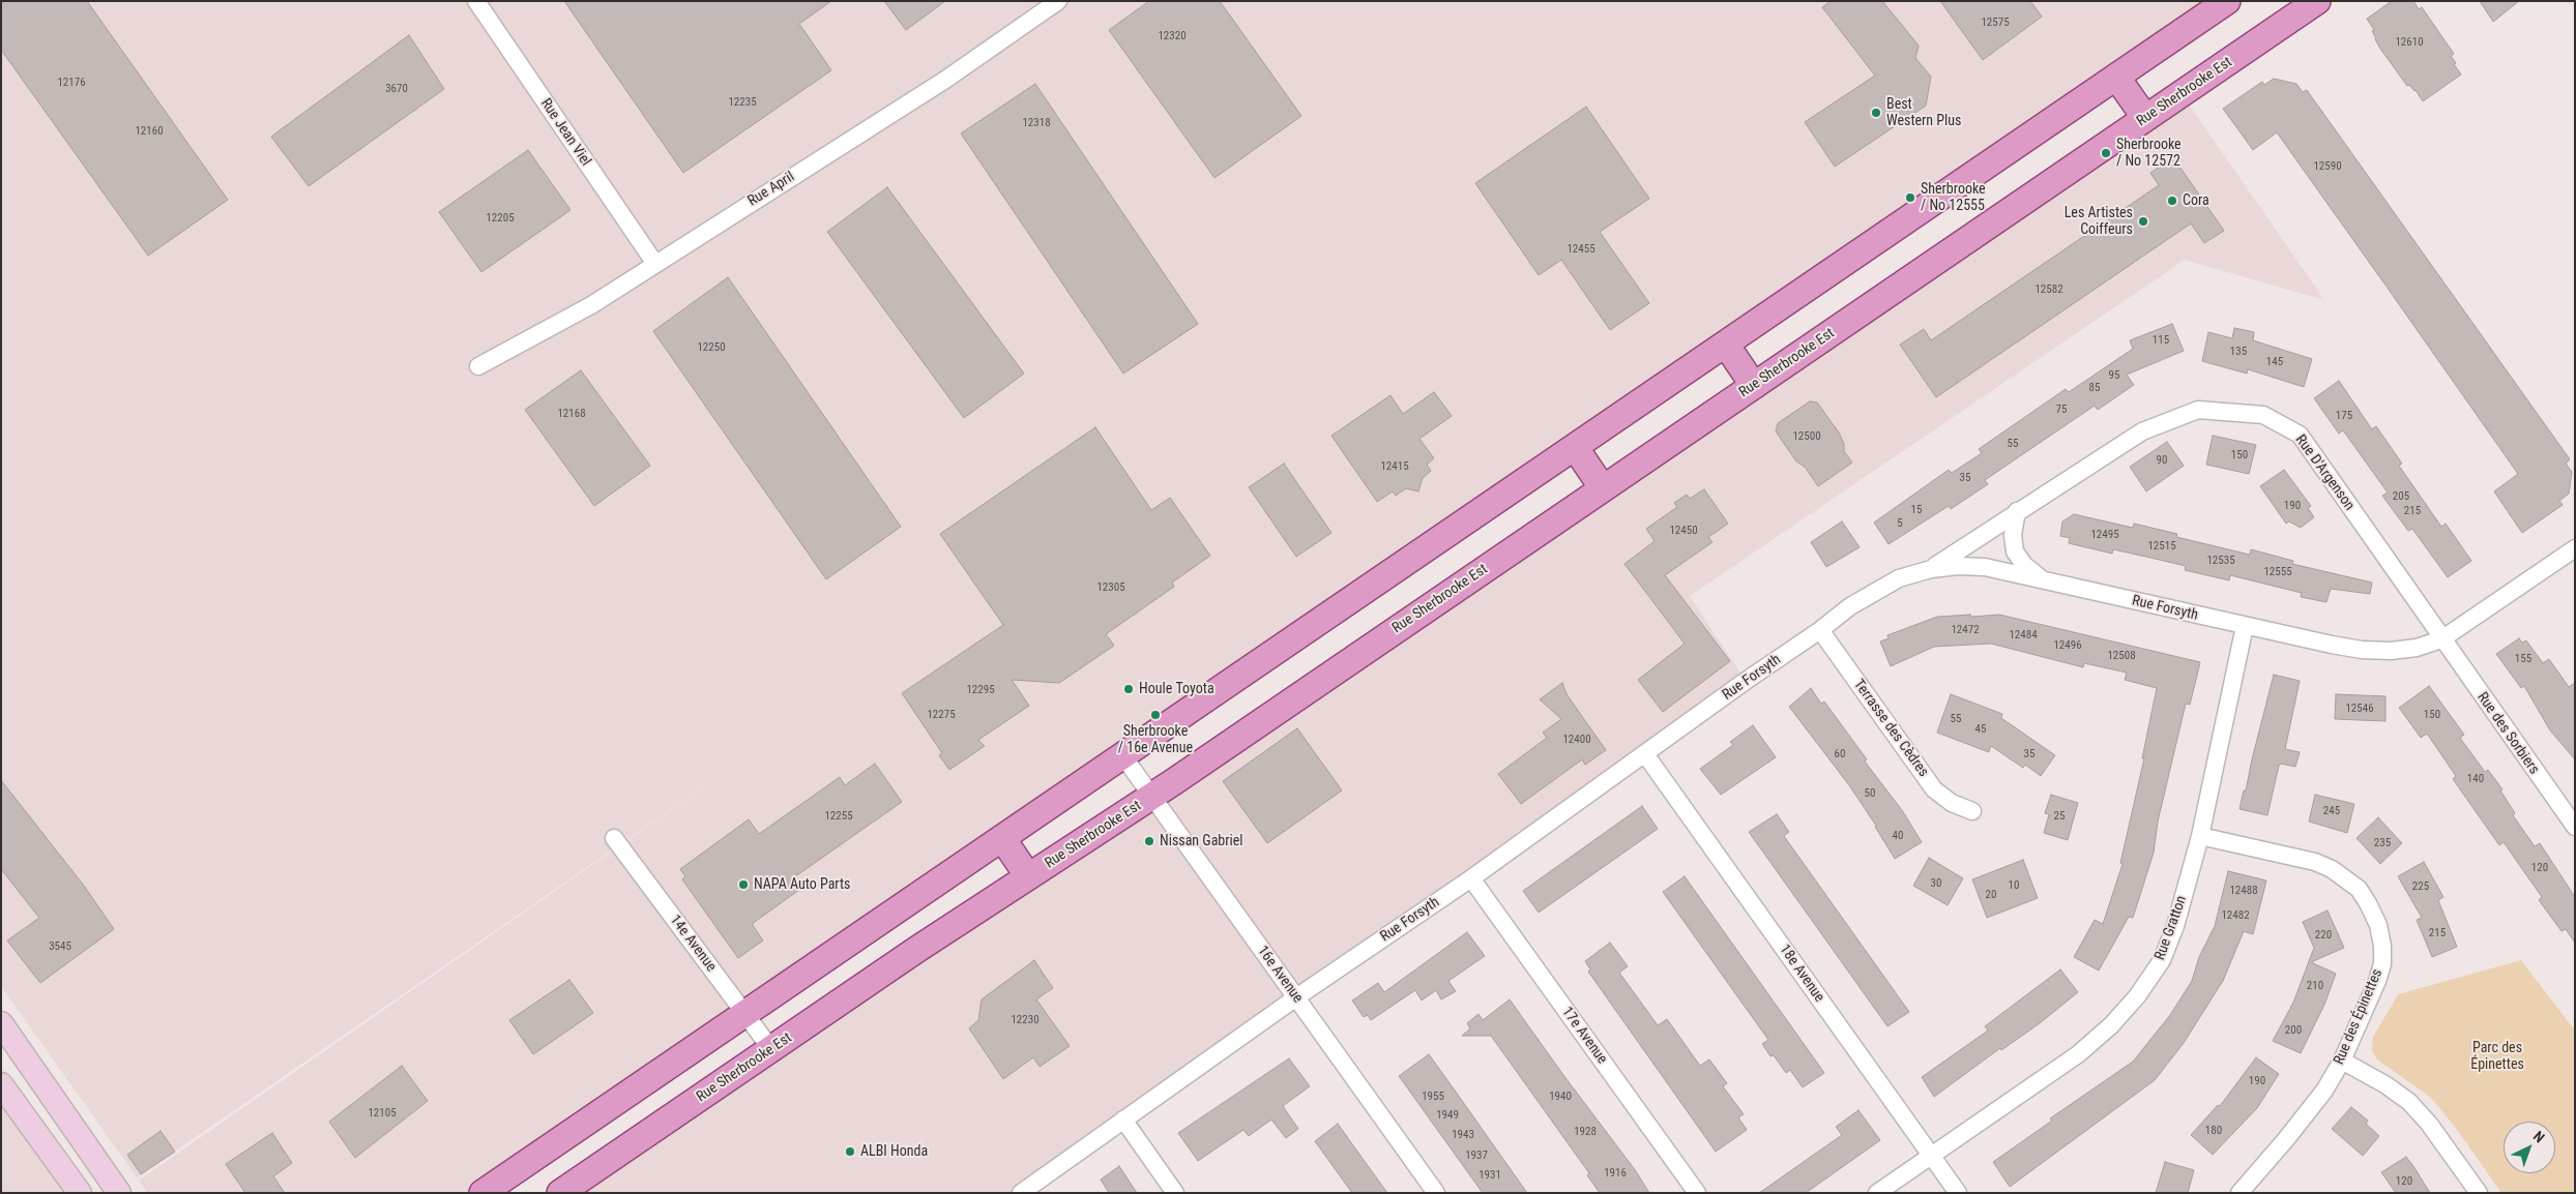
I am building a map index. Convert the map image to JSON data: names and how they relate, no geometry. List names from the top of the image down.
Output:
{
  "streets": {
    "main road": ["Rue Sherbrooke Est"],
    "street": [
      "Rue Jean Viel",
      "Rue April",
      "Rue D'Argenson",
      "Rue Forsyth",
      "Terrasse des Cèdres",
      "Rue des Sorbiers",
      "Rue Gratton",
      "14e Avenue",
      "18e Avenue",
      "16e Avenue",
      "Rue des Épinettes",
      "17e Avenue"
    ]
  },
  "crossings": [
    ["Rue Sherbrooke Est", "14e Avenue"],
    ["Rue Sherbrooke Est", "16e Avenue"],
    ["Rue Jean Viel", "Rue April"],
    ["Rue D'Argenson", "Rue Forsyth"],
    ["Rue D'Argenson", "Rue des Sorbiers"],
    ["Rue Forsyth", "Terrasse des Cèdres"],
    ["Rue Forsyth", "Rue des Sorbiers"],
    ["Rue Forsyth", "Rue Gratton"],
    ["Rue Forsyth", "18e Avenue"],
    ["Rue Forsyth", "16e Avenue"],
    ["Rue Forsyth", "17e Avenue"],
    ["Rue Gratton", "18e Avenue"],
    ["Rue Gratton", "Rue des Épinettes"]
  ],
  "parks": ["Parc des Épinettes"],
  "places": [
    "Best Western Plus",
    "Sherbrooke / No 12572",
    "Sherbrooke / No 12555",
    "Cora",
    "Les Artistes Coiffeurs",
    "Houle Toyota",
    "Sherbrooke / 16e Avenue",
    "Nissan Gabriel",
    "NAPA Auto Parts",
    "ALBI Honda"
  ],
  "house_numbers": [
    "12575",
    "12320",
    "12610",
    "12176",
    "3670",
    "12235",
    "12318",
    "12160",
    "12590",
    "12205",
    "12455",
    "12582",
    "115",
    "12250",
    "135",
    "145",
    "95",
    "85",
    "75",
    "12168",
    "175",
    "12500",
    "55",
    "150",
    "90",
    "12415",
    "35",
    "205",
    "190",
    "15",
    "215",
    "5",
    "12450",
    "12495",
    "12515",
    "12535",
    "12555",
    "12305",
    "12472",
    "12484",
    "12496",
    "12508",
    "155",
    "12295",
    "12546",
    "12275",
    "150",
    "55",
    "45",
    "12400",
    "60",
    "35",
    "140",
    "50",
    "245",
    "12255",
    "25",
    "40",
    "235",
    "120",
    "30",
    "10",
    "225",
    "12488",
    "20",
    "12482",
    "215",
    "220",
    "3545",
    "210",
    "12230",
    "200",
    "190",
    "1955",
    "1940",
    "12105",
    "1949",
    "180",
    "1928",
    "1943",
    "1937",
    "1916",
    "1931",
    "120"
  ],
  "north": "top right"
}
